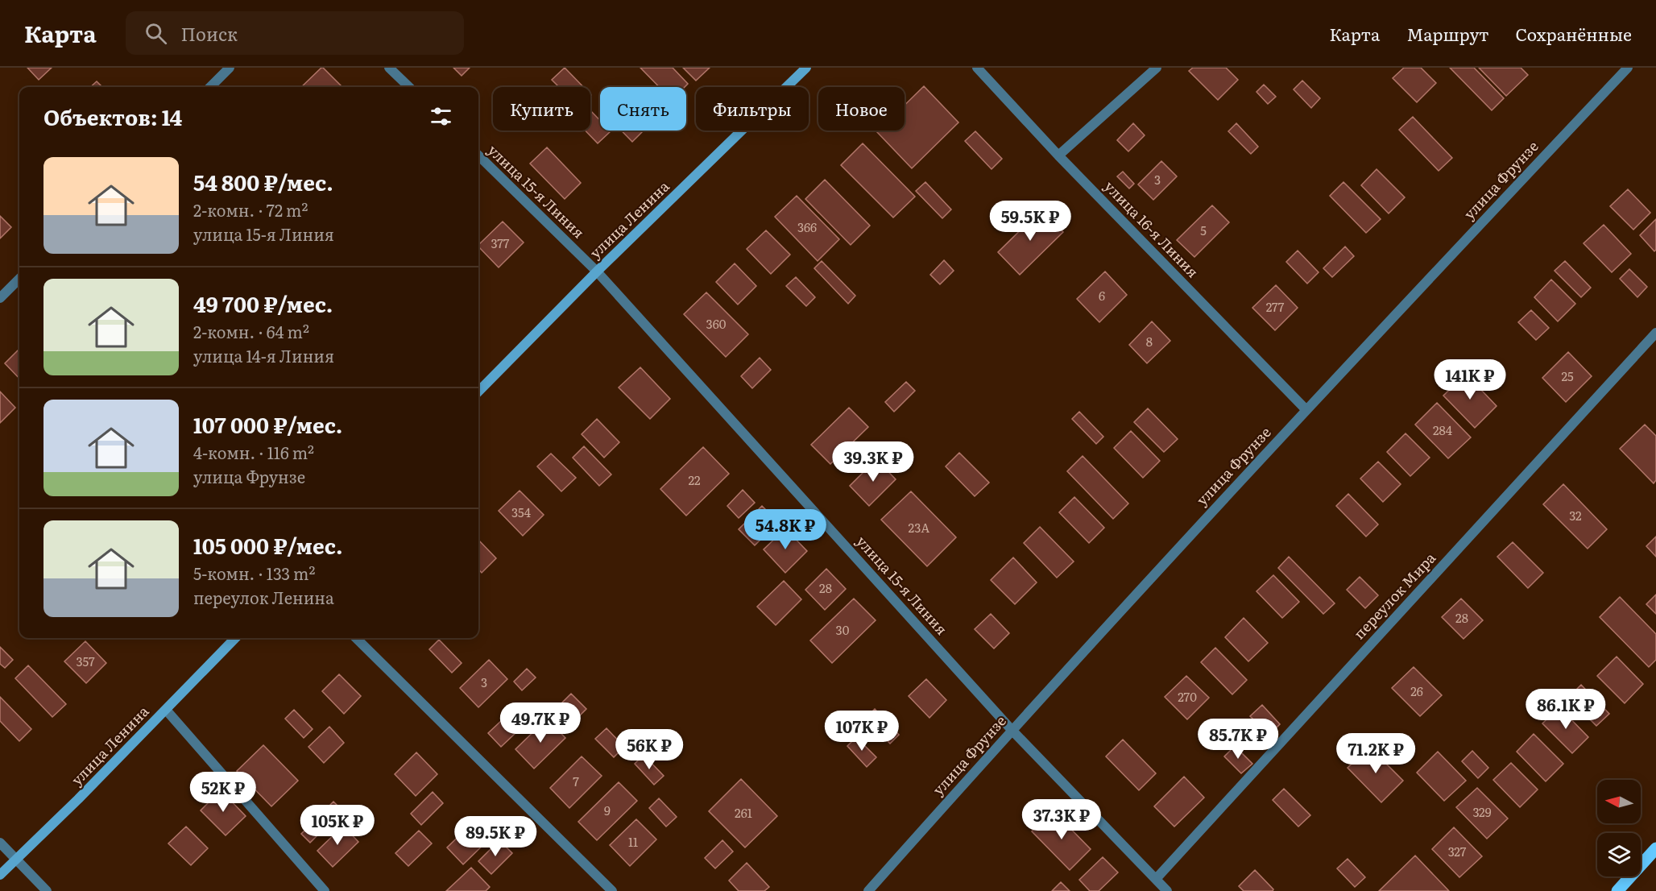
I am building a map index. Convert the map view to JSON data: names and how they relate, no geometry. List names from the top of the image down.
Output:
{
  "streets": {
    "main road": ["улица Ленина"],
    "street": [
      "улица Фрунзе",
      "улица 15-я Линия",
      "улица 16-я Линия",
      "переулок Мира"
    ]
  },
  "crossings": [
    ["улица Фрунзе", "улица 15-я Линия"],
    ["улица Фрунзе", "улица 16-я Линия"],
    ["улица 15-я Линия", "улица Ленина"],
    ["улица 15-я Линия", "переулок Мира"]
  ],
  "house_numbers": [
    "3",
    "366",
    "5",
    "377",
    "6",
    "277",
    "360",
    "8",
    "25",
    "284",
    "22",
    "354",
    "32",
    "23А",
    "28",
    "28",
    "30",
    "357",
    "3",
    "26",
    "270",
    "7",
    "9",
    "329",
    "261",
    "11",
    "327"
  ],
  "north": "left",
  "page": {
    "header": "Карта",
    "search": "Поиск",
    "nav": ["Карта", "Маршрут", "Сохранённые"],
    "chip": [
      "Купить",
      "Снять",
      "Фильтры",
      "Новое"
    ],
    "heading": "Объектов: 14",
    "list": [
      {
        "name": "54 800 ₽/мес.",
        "note": "2-комн. · 72 m² · улица 15-я Линия"
      },
      {
        "name": "49 700 ₽/мес.",
        "note": "2-комн. · 64 m² · улица 14-я Линия"
      },
      {
        "name": "107 000 ₽/мес.",
        "note": "4-комн. · 116 m² · улица Фрунзе"
      },
      {
        "name": "105 000 ₽/мес.",
        "note": "5-комн. · 133 m² · переулок Ленина"
      }
    ],
    "price": [
      "59.5K ₽",
      "141K ₽",
      "39.3K ₽",
      "54.8K ₽",
      "86.1K ₽",
      "49.7K ₽",
      "107K ₽",
      "85.7K ₽",
      "56K ₽",
      "71.2K ₽",
      "52K ₽",
      "37.3K ₽",
      "105K ₽",
      "89.5K ₽"
    ]
  }
}
